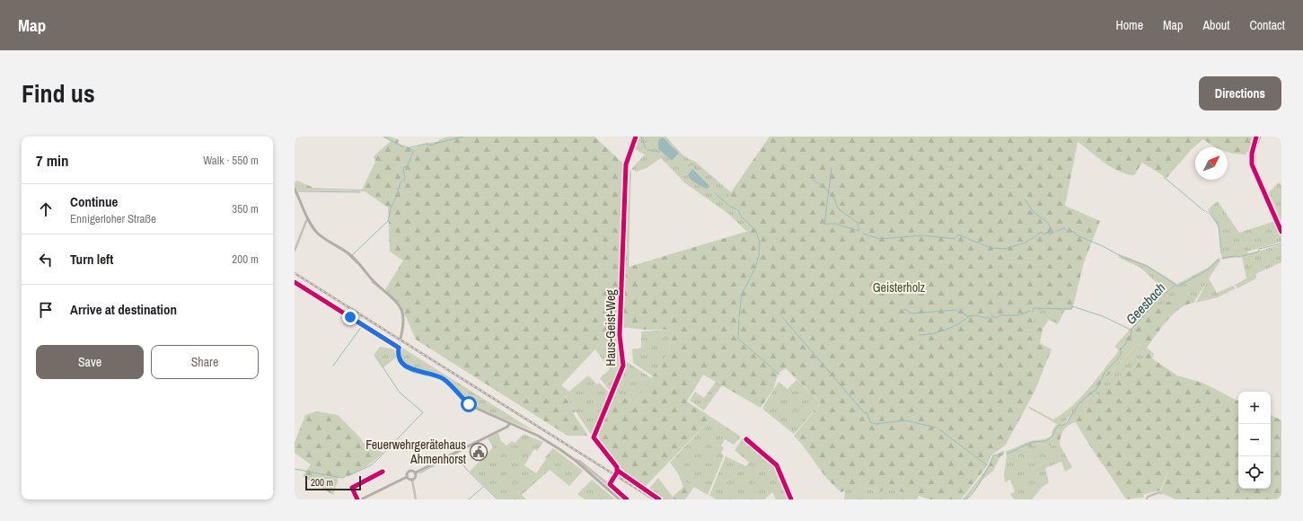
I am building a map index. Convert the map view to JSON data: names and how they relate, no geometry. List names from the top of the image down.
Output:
{
  "streets": {
    "street": ["Haus-Geist-Weg"]
  },
  "water": ["Geesbach"],
  "parks": ["Geisterholz"],
  "places": {
    "public building": ["Feuerwehrgerätehaus Ahmenhorst"]
  },
  "scale_bar": "200 m",
  "north": "top right",
  "page": {
    "header": "Map",
    "nav": [
      "Home",
      "Map",
      "About",
      "Contact"
    ],
    "title": "Find us",
    "buttons": [
      "Directions",
      ["Save", "Share"]
    ],
    "heading": ["7 min", "Walk · 550 m"],
    "list": [
      ["Continue", "Ennigerloher Straße", "350 m"],
      ["Turn left", "200 m"],
      "Arrive at destination"
    ],
    "map_buttons": ["+", "−"],
    "scale": "200 m"
  }
}
